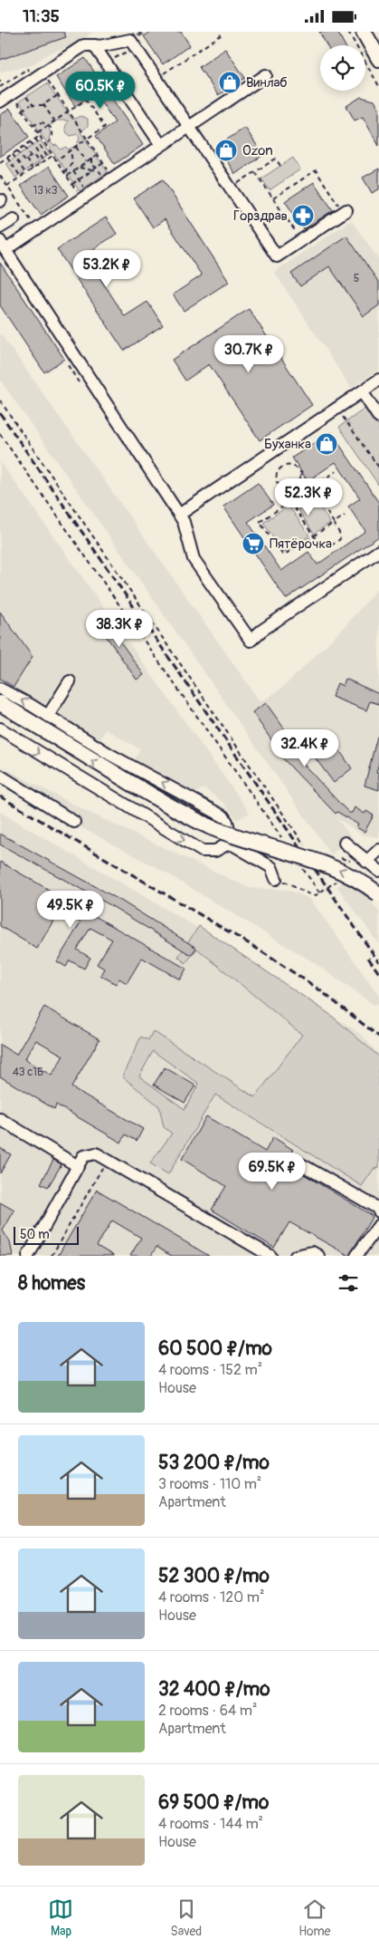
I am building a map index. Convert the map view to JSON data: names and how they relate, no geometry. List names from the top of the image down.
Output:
{
  "places": {
    "shop": ["Винлаб", "Ozon", "Буханка"],
    "pharmacy": ["Горздрав"],
    "supermarket": ["Пятёрочка"]
  },
  "house_numbers": ["13 к3", "5", "43 с1Б"],
  "scale_bar": "50 m",
  "page": {
    "status": "11:35",
    "price": [
      "60.5K ₽",
      "53.2K ₽",
      "30.7K ₽",
      "52.3K ₽",
      "38.3K ₽",
      "32.4K ₽",
      "49.5K ₽",
      "69.5K ₽"
    ],
    "scale": "50 m",
    "heading": "8 homes",
    "list": [
      {
        "name": "60 500 ₽/mo",
        "note": "4 rooms · 152 m² · House"
      },
      {
        "name": "53 200 ₽/mo",
        "note": "3 rooms · 110 m² · Apartment"
      },
      {
        "name": "52 300 ₽/mo",
        "note": "4 rooms · 120 m² · House"
      },
      {
        "name": "32 400 ₽/mo",
        "note": "2 rooms · 64 m² · Apartment"
      },
      {
        "name": "69 500 ₽/mo",
        "note": "4 rooms · 144 m² · House"
      }
    ],
    "tabs": ["Map", "Saved", "Home"]
  }
}
